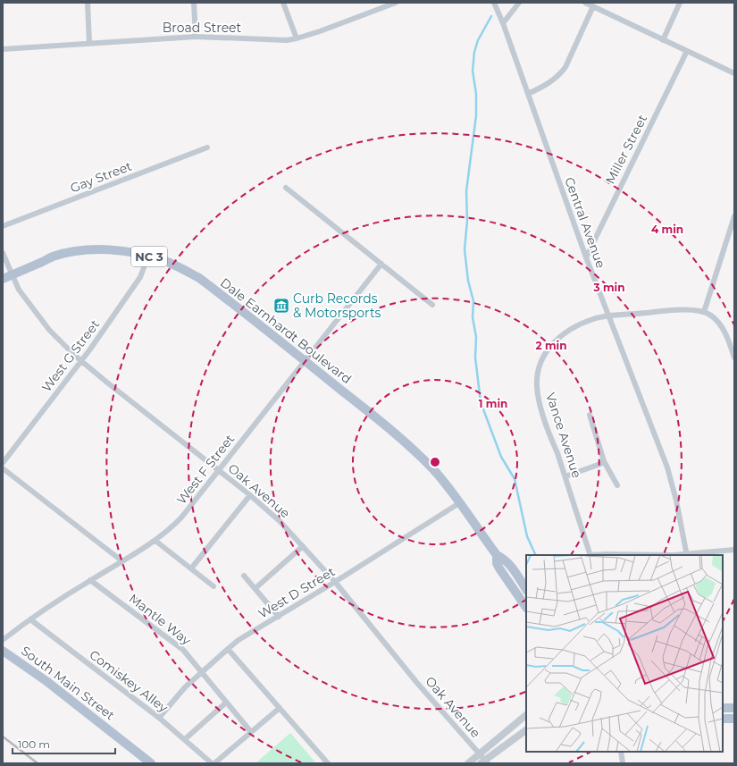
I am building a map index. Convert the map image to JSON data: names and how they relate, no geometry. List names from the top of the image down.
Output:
{
  "streets": {
    "main road": ["NC 3", "Dale Earnhardt Boulevard", "South Main Street"],
    "street": [
      "Broad Street",
      "Miller Street",
      "Gay Street",
      "Central Avenue",
      "West G Street",
      "Vance Avenue",
      "West F Street",
      "Oak Avenue",
      "West D Street",
      "Mantle Way",
      "Comiskey Alley"
    ]
  },
  "crossings": [
    ["Miller Street", "Central Avenue"],
    ["Central Avenue", "Vance Avenue"],
    ["Dale Earnhardt Boulevard", "West G Street"],
    ["Dale Earnhardt Boulevard", "West F Street"],
    ["Dale Earnhardt Boulevard", "Oak Avenue"],
    ["Dale Earnhardt Boulevard", "West D Street"],
    ["West G Street", "Oak Avenue"],
    ["West F Street", "Oak Avenue"],
    ["West F Street", "Mantle Way"],
    ["West F Street", "Comiskey Alley"],
    ["Oak Avenue", "West D Street"],
    ["West D Street", "Mantle Way"],
    ["West D Street", "Comiskey Alley"]
  ],
  "places": {
    "museum": ["Curb Records & Motorsports"]
  },
  "scale_bar": "100 m",
  "rings": [
    "4 min",
    "3 min",
    "2 min",
    "1 min"
  ]
}
